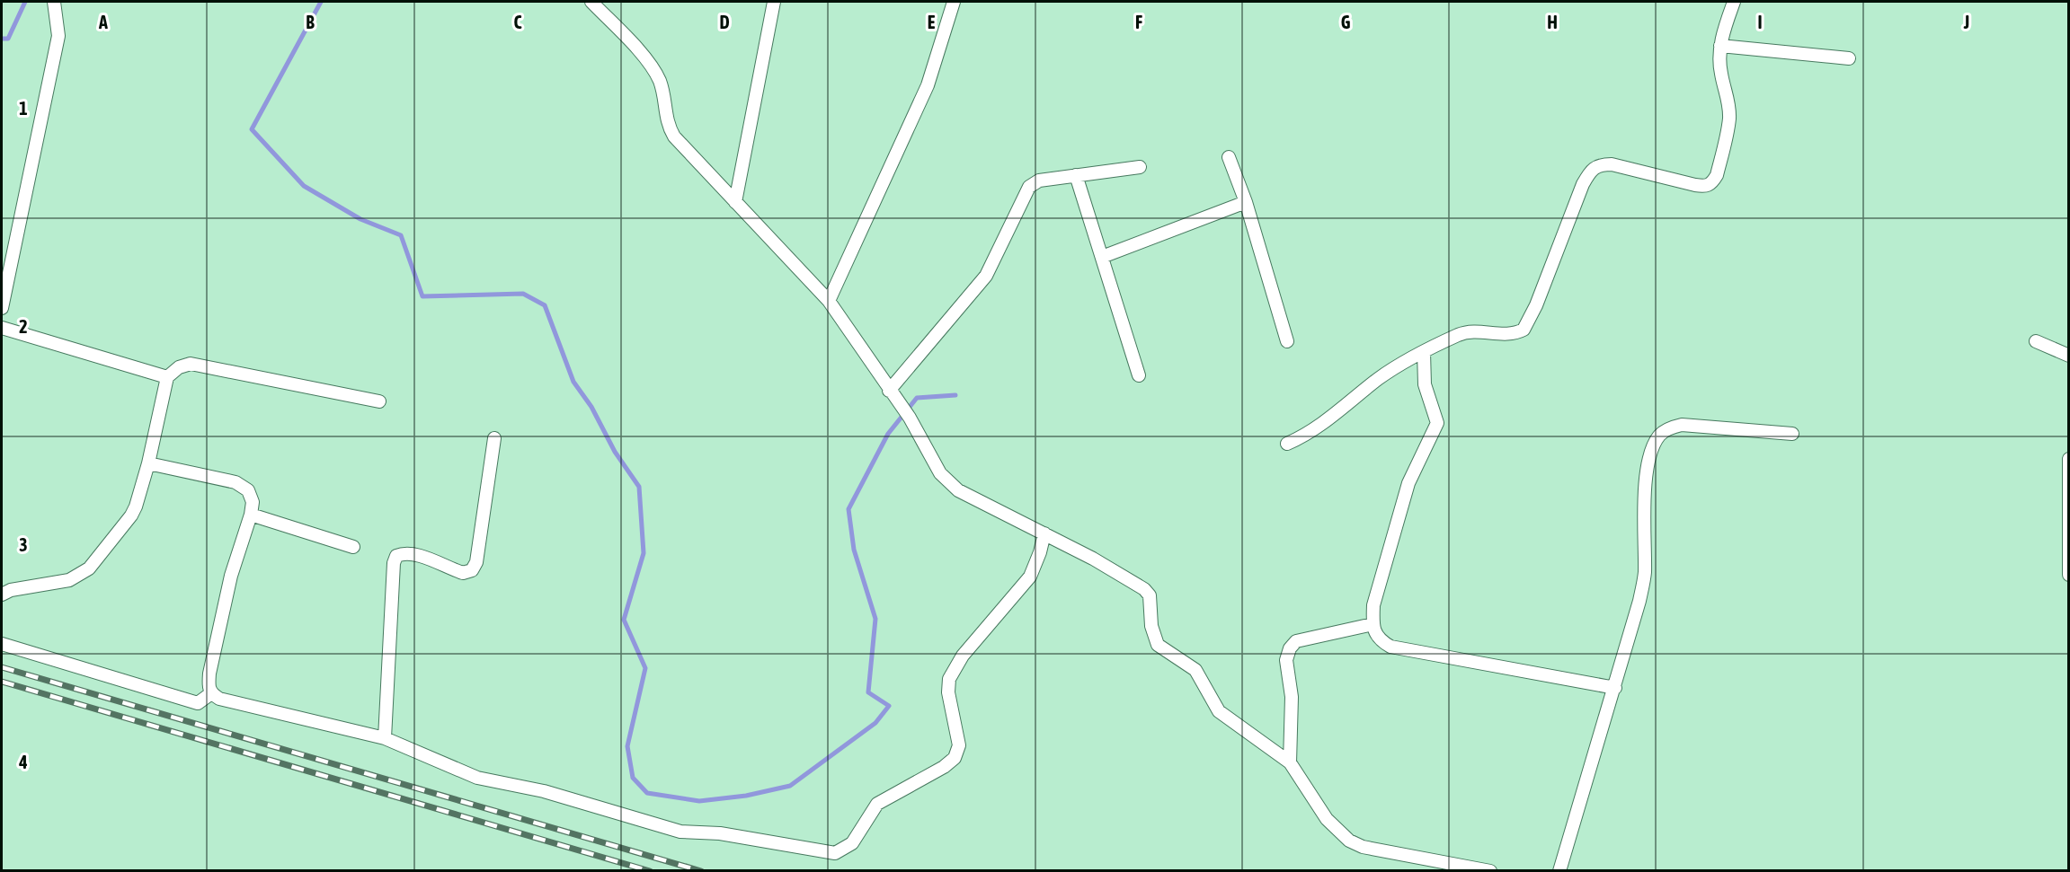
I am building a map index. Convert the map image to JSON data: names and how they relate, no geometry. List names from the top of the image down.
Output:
{
  "grid": {
    "columns": [
      "A",
      "B",
      "C",
      "D",
      "E",
      "F",
      "G",
      "H",
      "I",
      "J"
    ],
    "rows": [
      "1",
      "2",
      "3",
      "4"
    ]
  }
}
